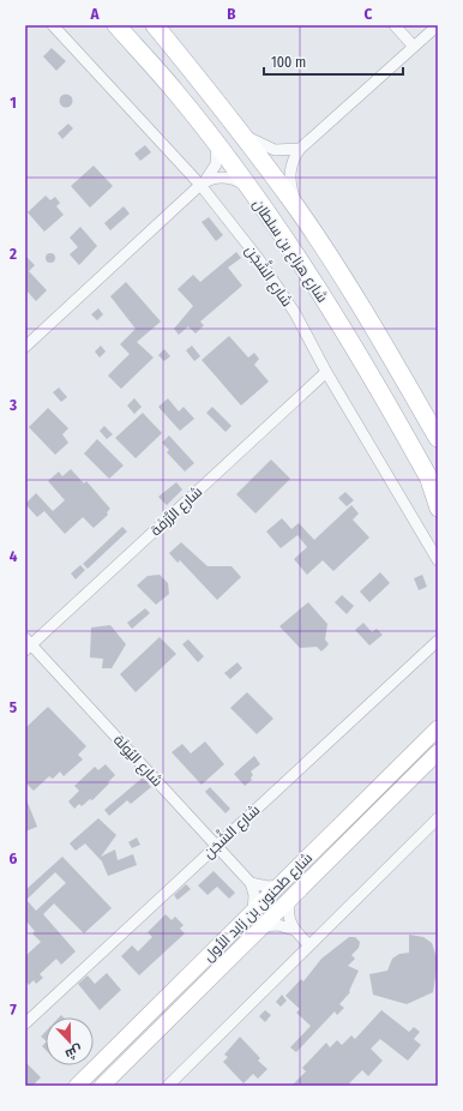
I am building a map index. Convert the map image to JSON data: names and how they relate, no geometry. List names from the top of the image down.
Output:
{
  "streets": {
    "main road": ["شارع هزاع بن سلطان"],
    "street": [
      "شارع الشَّجَن",
      "شارع الرَّزفَة",
      "شارع اليُولَة",
      "شارع طحنون بن زايد الأول"
    ]
  },
  "crossings": [
    ["شارع الشَّجَن", "شارع الرَّزفَة"],
    ["شارع الشَّجَن", "شارع اليُولَة"],
    ["شارع الرَّزفَة", "شارع اليُولَة"]
  ],
  "scale_bar": "100 m",
  "north": "bottom",
  "grid": {
    "columns": ["A", "B", "C"],
    "rows": [
      "1",
      "2",
      "3",
      "4",
      "5",
      "6",
      "7"
    ]
  }
}
